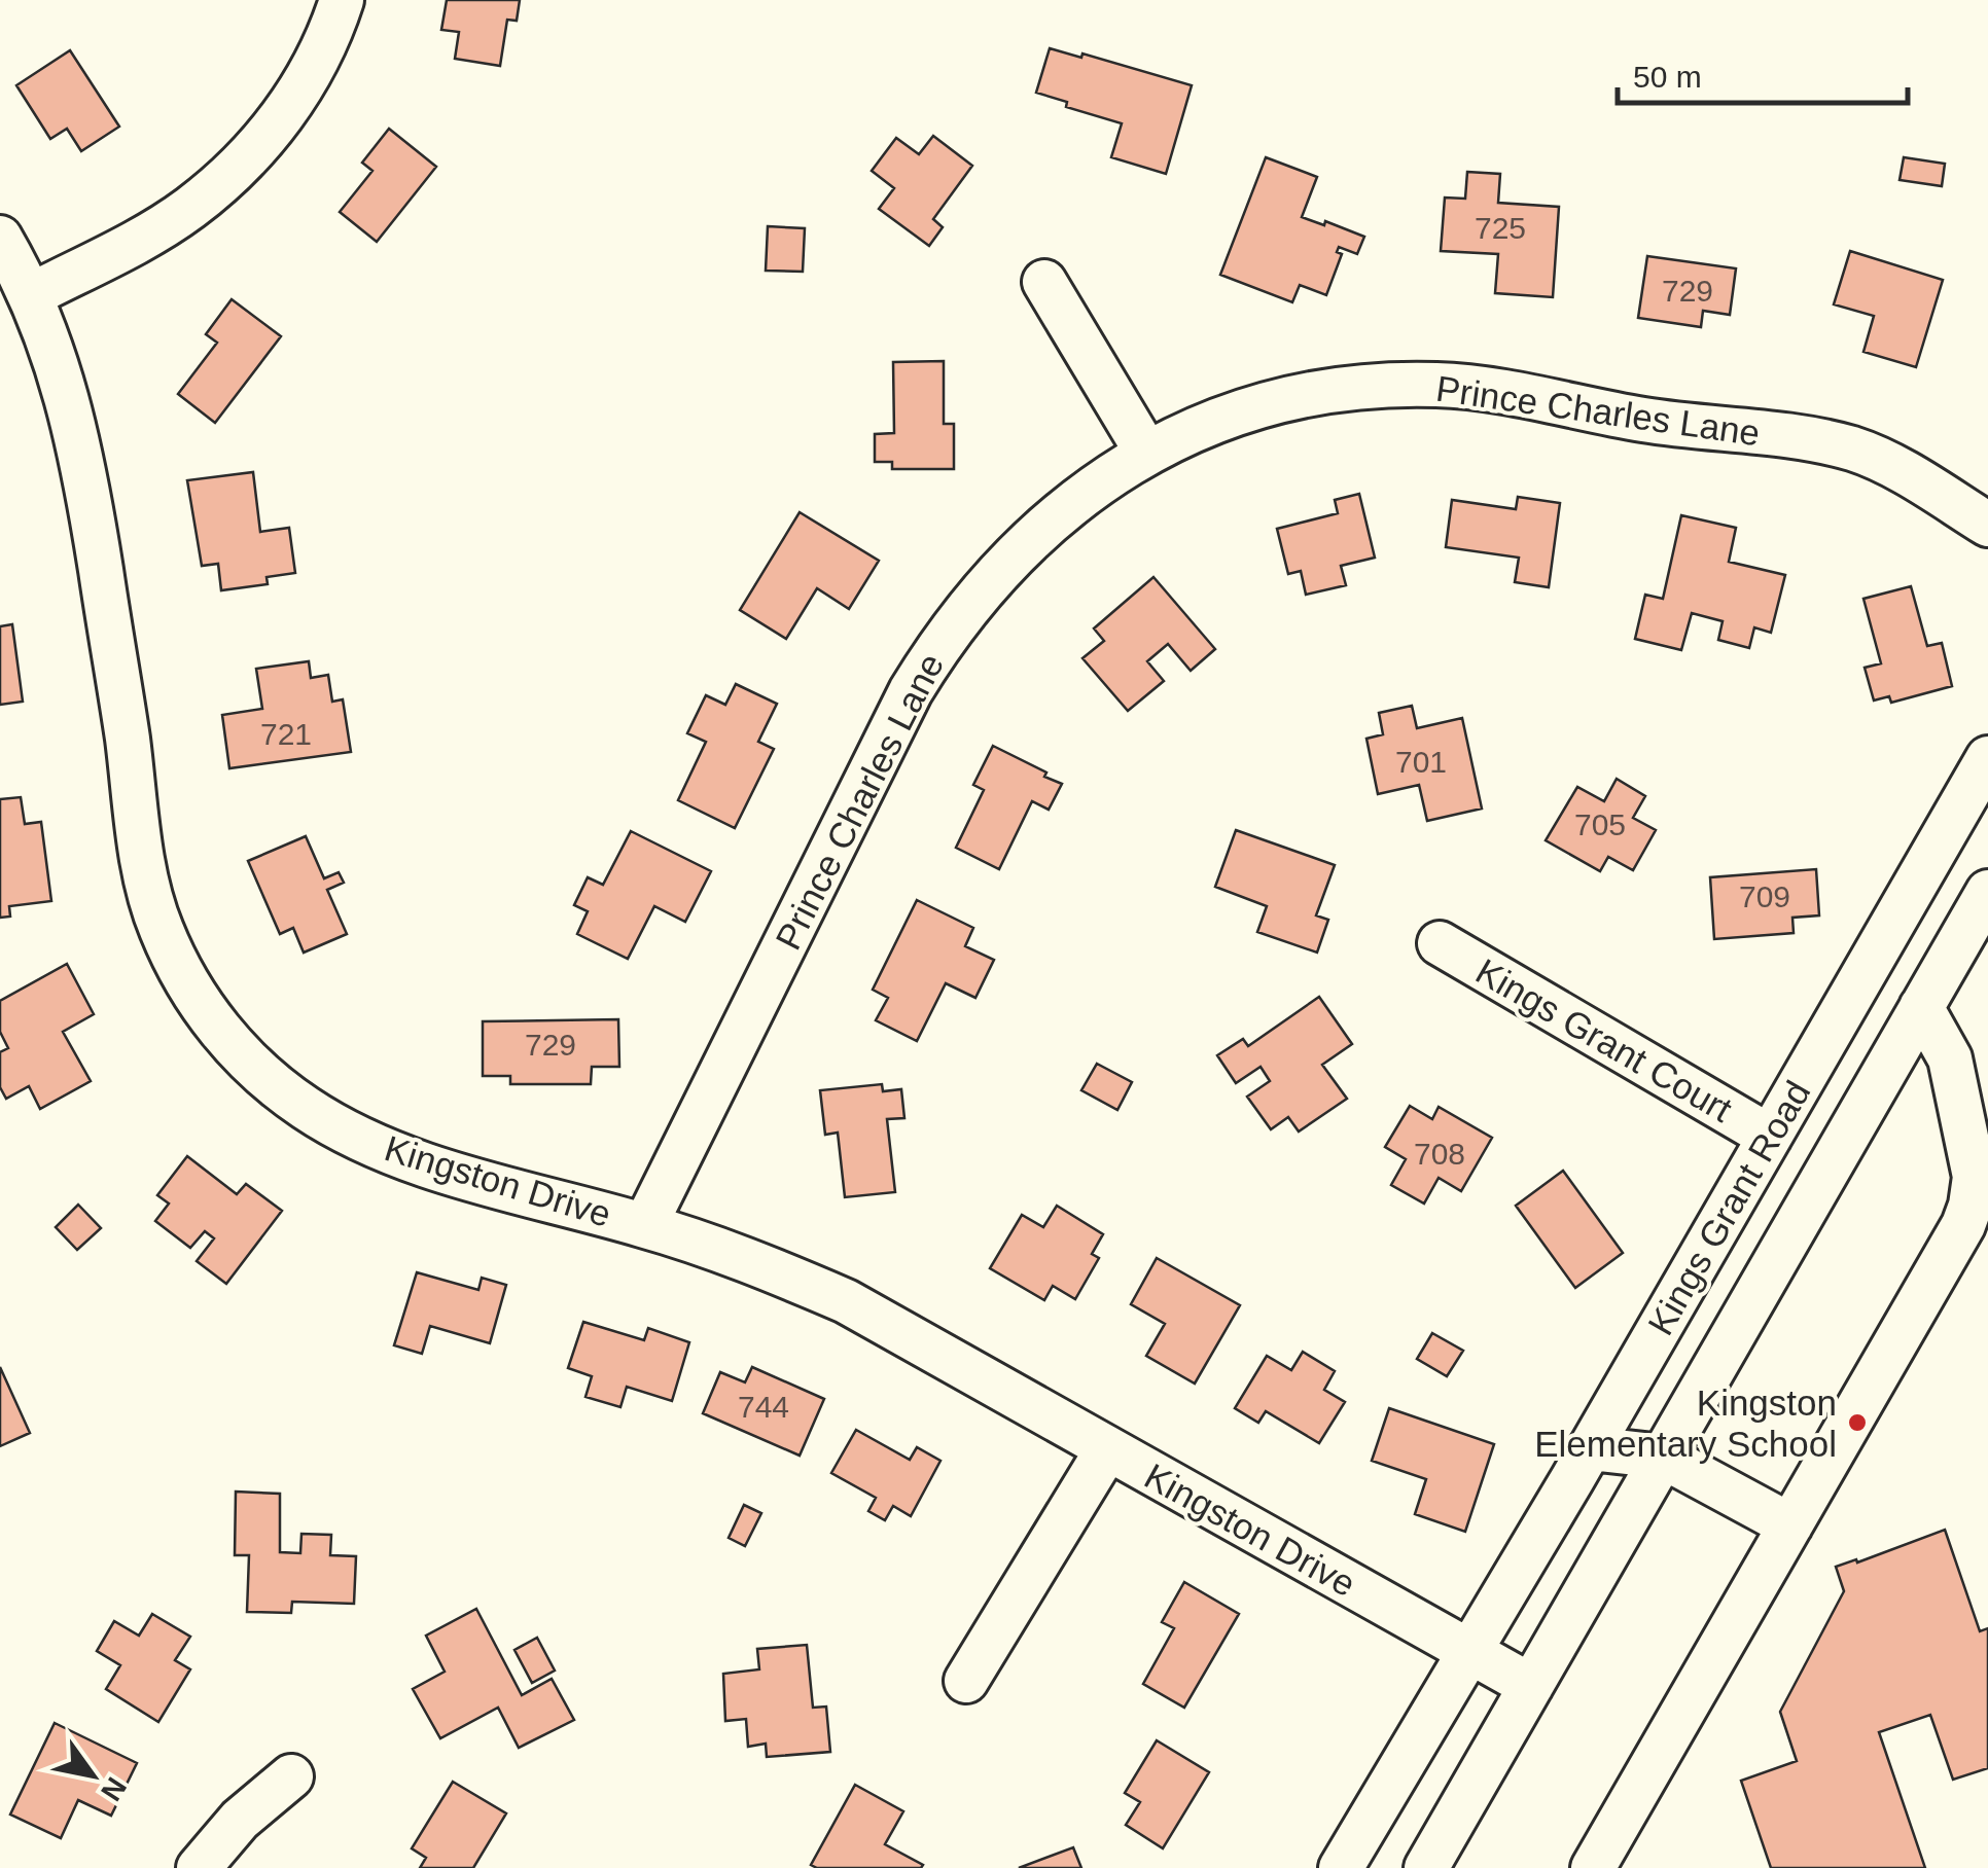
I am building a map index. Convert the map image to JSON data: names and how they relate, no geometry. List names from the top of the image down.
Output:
{
  "streets": {
    "street": [
      "Prince Charles Lane",
      "Kings Grant Court",
      "Kingston Drive",
      "Kings Grant Road"
    ]
  },
  "crossings": [
    ["Prince Charles Lane", "Kingston Drive"],
    ["Kings Grant Court", "Kings Grant Road"],
    ["Kingston Drive", "Kings Grant Road"]
  ],
  "places": ["Kingston Elementary School"],
  "house_numbers": [
    "725",
    "729",
    "721",
    "701",
    "705",
    "709",
    "729",
    "708",
    "744"
  ],
  "scale_bar": "50 m",
  "north": "bottom right"
}
